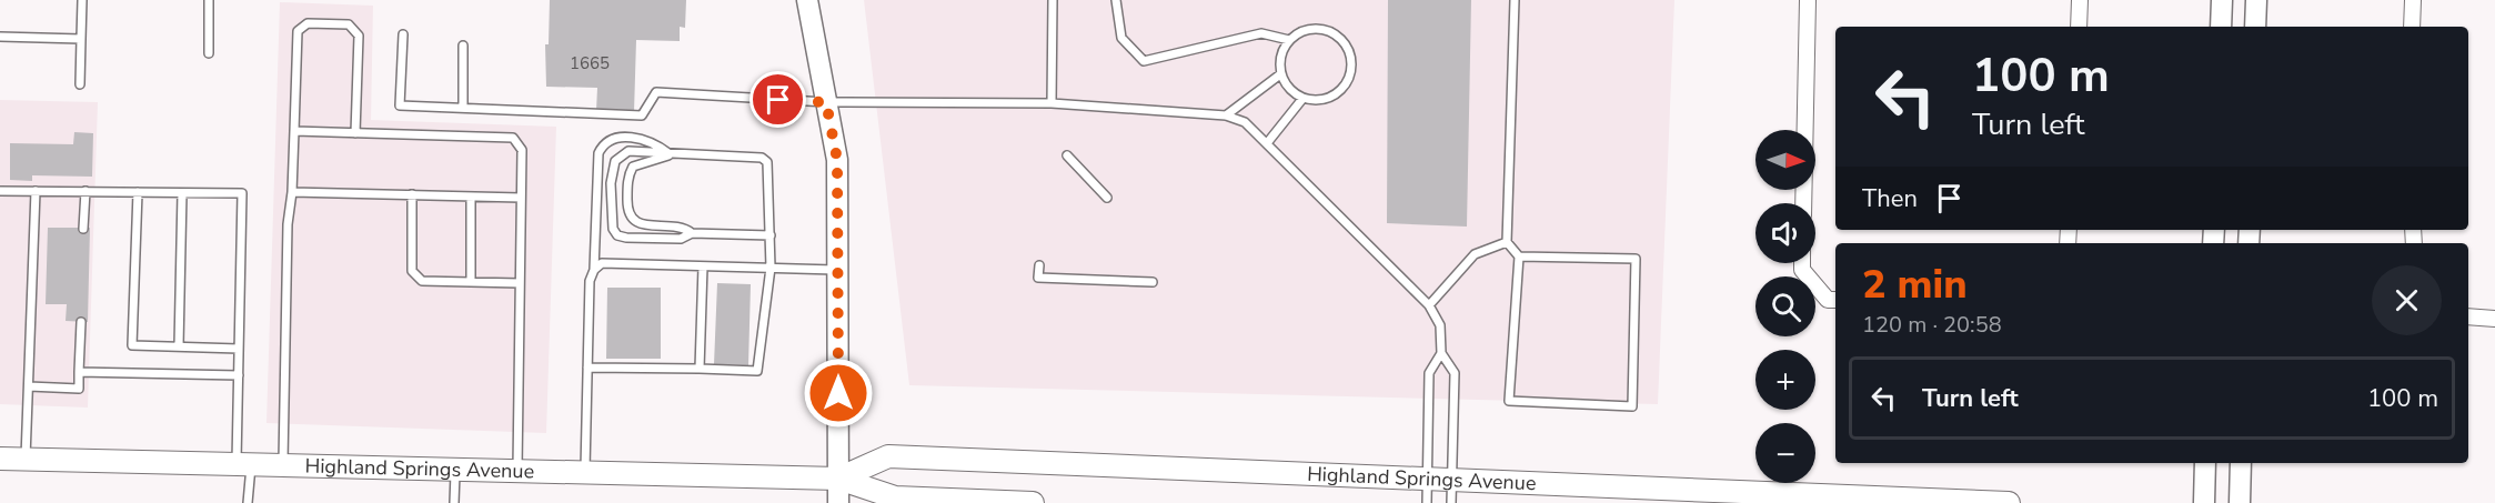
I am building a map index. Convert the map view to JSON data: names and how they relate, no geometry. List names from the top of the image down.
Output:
{
  "streets": {
    "main road": ["Highland Springs Avenue"]
  },
  "house_numbers": ["1665"],
  "north": "right",
  "page": {
    "turn": ["100 m", "Turn left"],
    "map_buttons": ["+", "−"],
    "then": "Then",
    "heading": ["2 min", "120 m · 20:58"],
    "list": [
      {
        "name": "Turn left",
        "value": "100 m"
      }
    ]
  }
}
